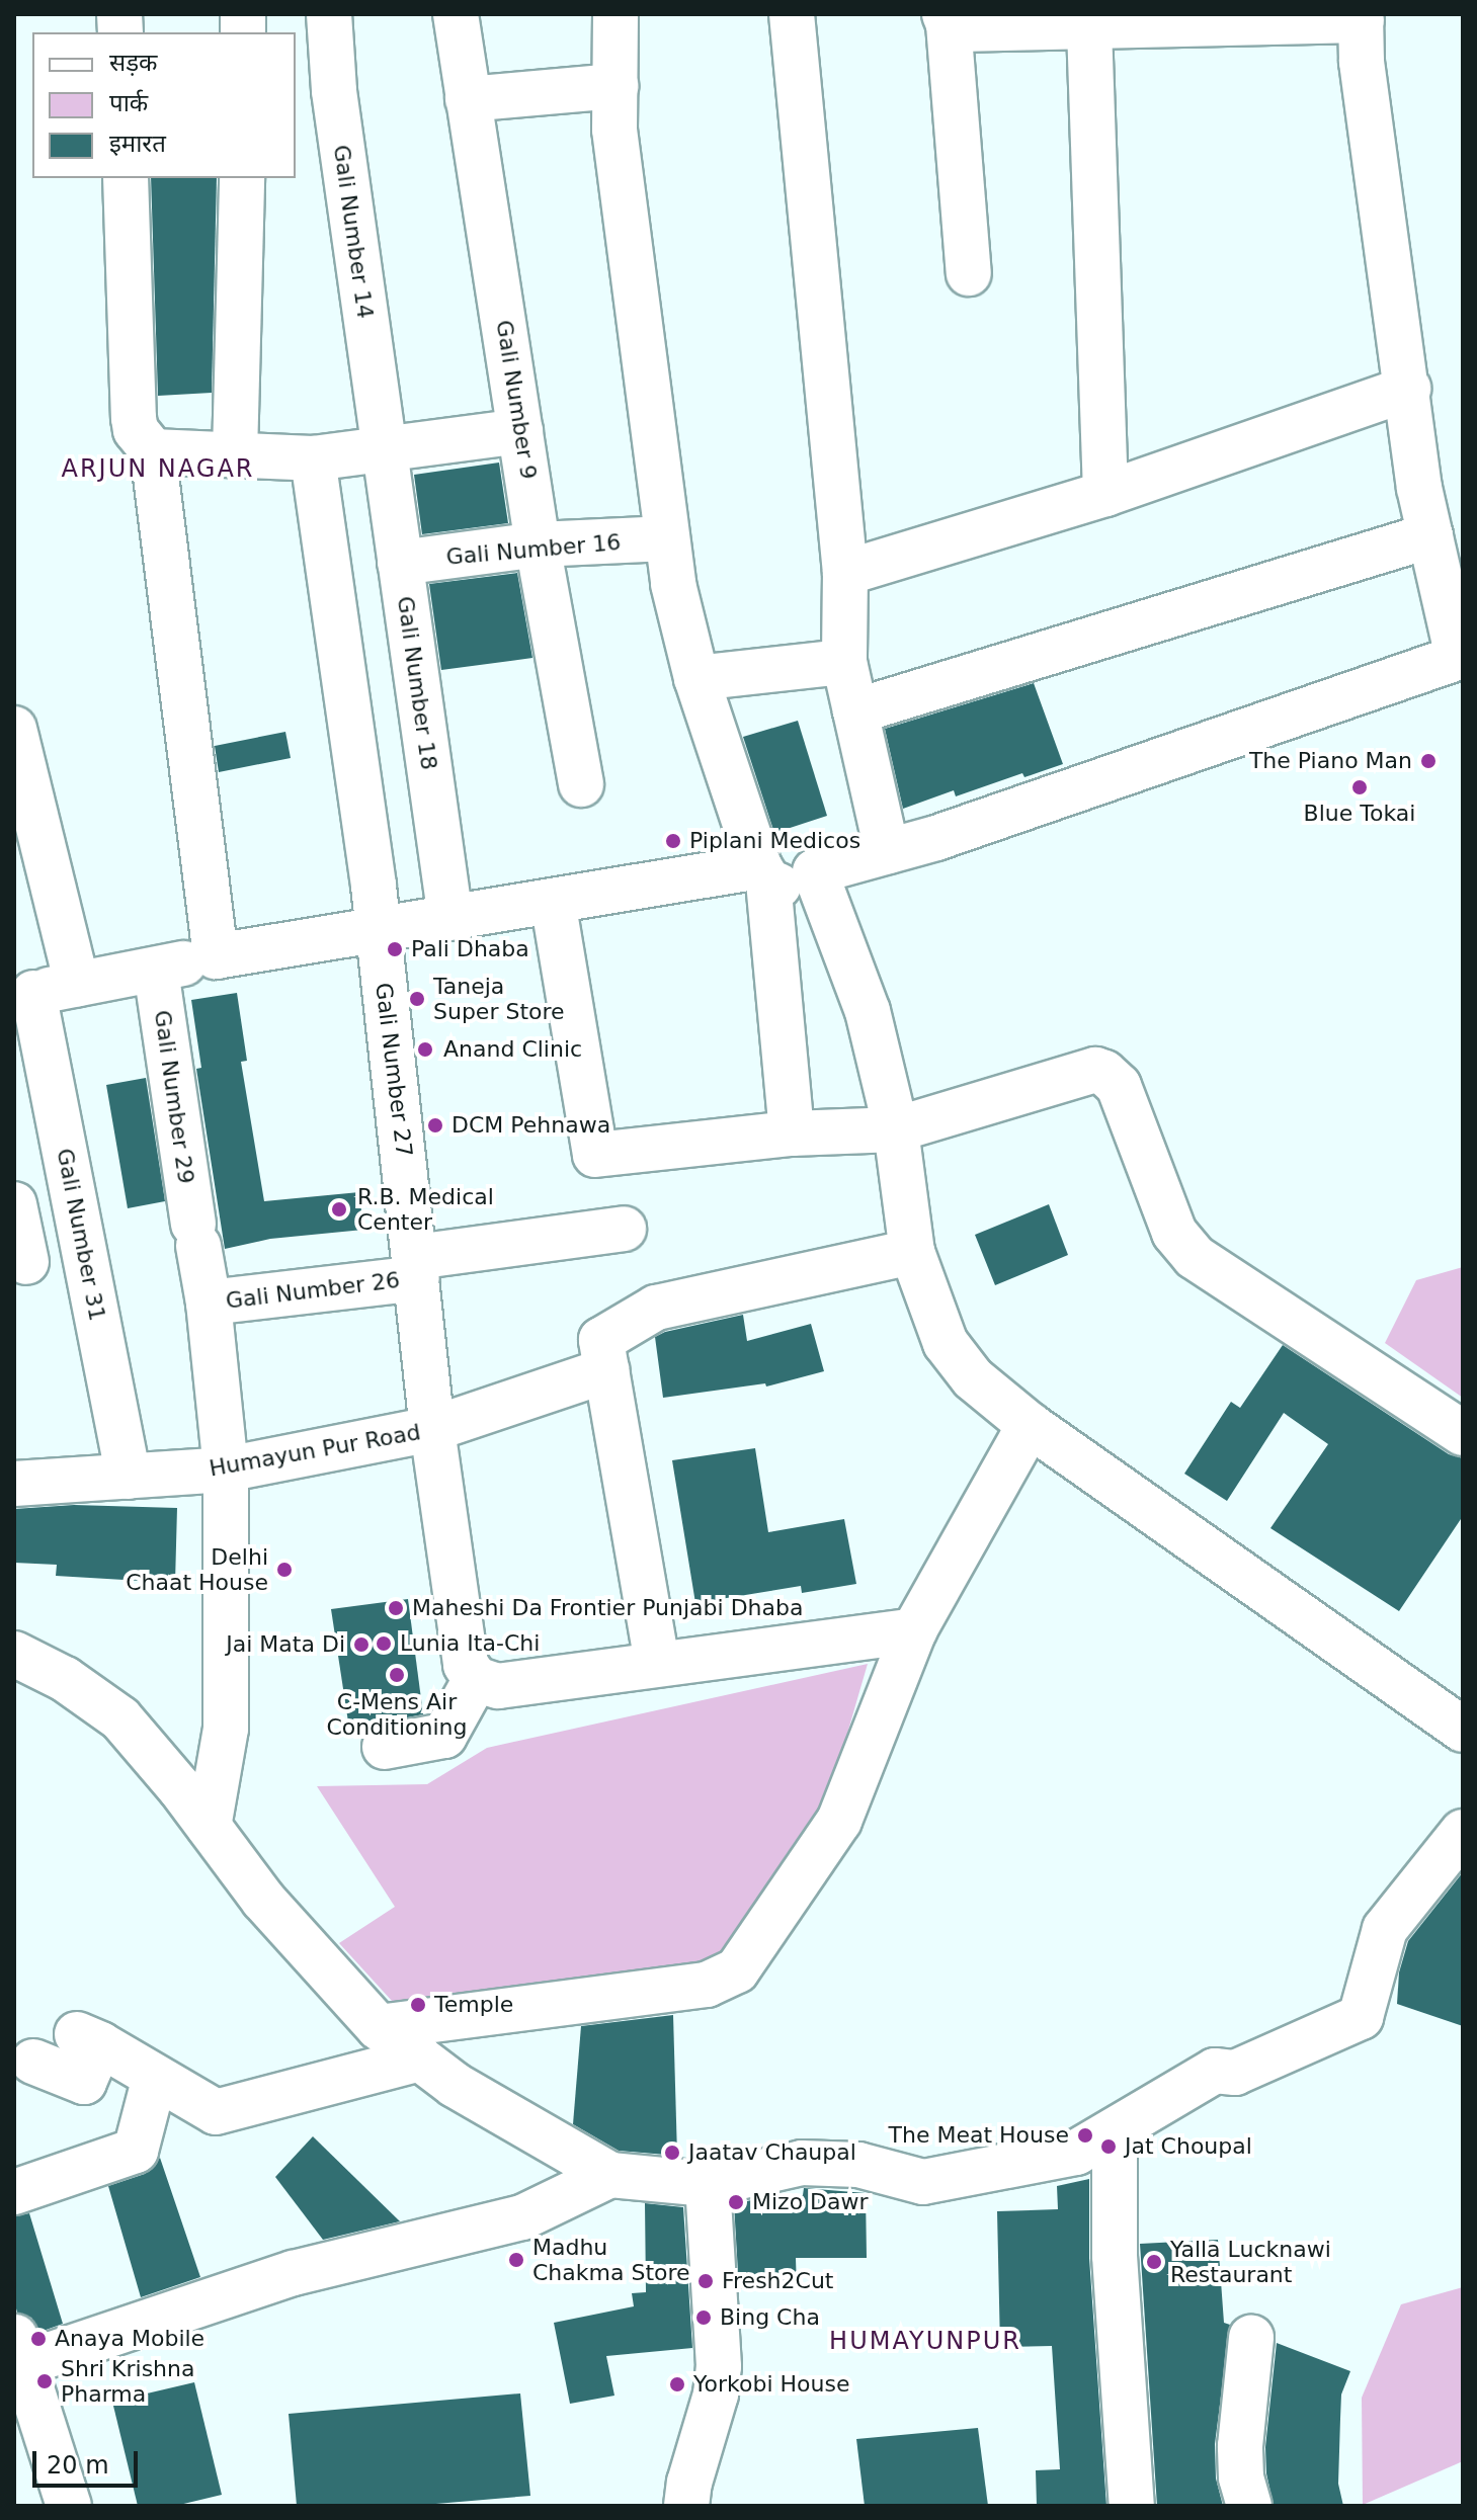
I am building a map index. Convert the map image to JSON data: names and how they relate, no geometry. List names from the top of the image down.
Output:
{
  "streets": {
    "street": [
      "Gali Number 14",
      "Gali Number 9",
      "Gali Number 16",
      "Gali Number 18",
      "Gali Number 27",
      "Gali Number 29",
      "Gali Number 31",
      "Gali Number 26",
      "Humayun Pur Road"
    ]
  },
  "crossings": [
    ["Gali Number 14", "Gali Number 18"],
    ["Gali Number 9", "Gali Number 16"],
    ["Gali Number 16", "Gali Number 18"],
    ["Gali Number 27", "Gali Number 26"],
    ["Gali Number 27", "Humayun Pur Road"],
    ["Gali Number 29", "Gali Number 26"],
    ["Gali Number 31", "Humayun Pur Road"],
    ["Gali Number 26", "Humayun Pur Road"]
  ],
  "districts": ["ARJUN NAGAR", "HUMAYUNPUR"],
  "places": [
    "The Piano Man",
    "Blue Tokai",
    "Piplani Medicos",
    "Pali Dhaba",
    "Taneja Super Store",
    "Anand Clinic",
    "DCM Pehnawa",
    "R.B. Medical Center",
    "Delhi Chaat House",
    "Maheshi Da Frontier Punjabi Dhaba",
    "Lunia Ita-Chi",
    "Jai Mata Di",
    "C-Mens Air Conditioning",
    "Temple",
    "The Meat House",
    "Jat Choupal",
    "Jaatav Chaupal",
    "Mizo Dawr",
    "Madhu Chakma Store",
    "Yalla Lucknawi Restaurant",
    "Fresh2Cut",
    "Bing Cha",
    "Anaya Mobile",
    "Shri Krishna Pharma",
    "Yorkobi House"
  ],
  "legend": ["सड़क", "पार्क", "इमारत"],
  "scale_bar": "20 m"
}
